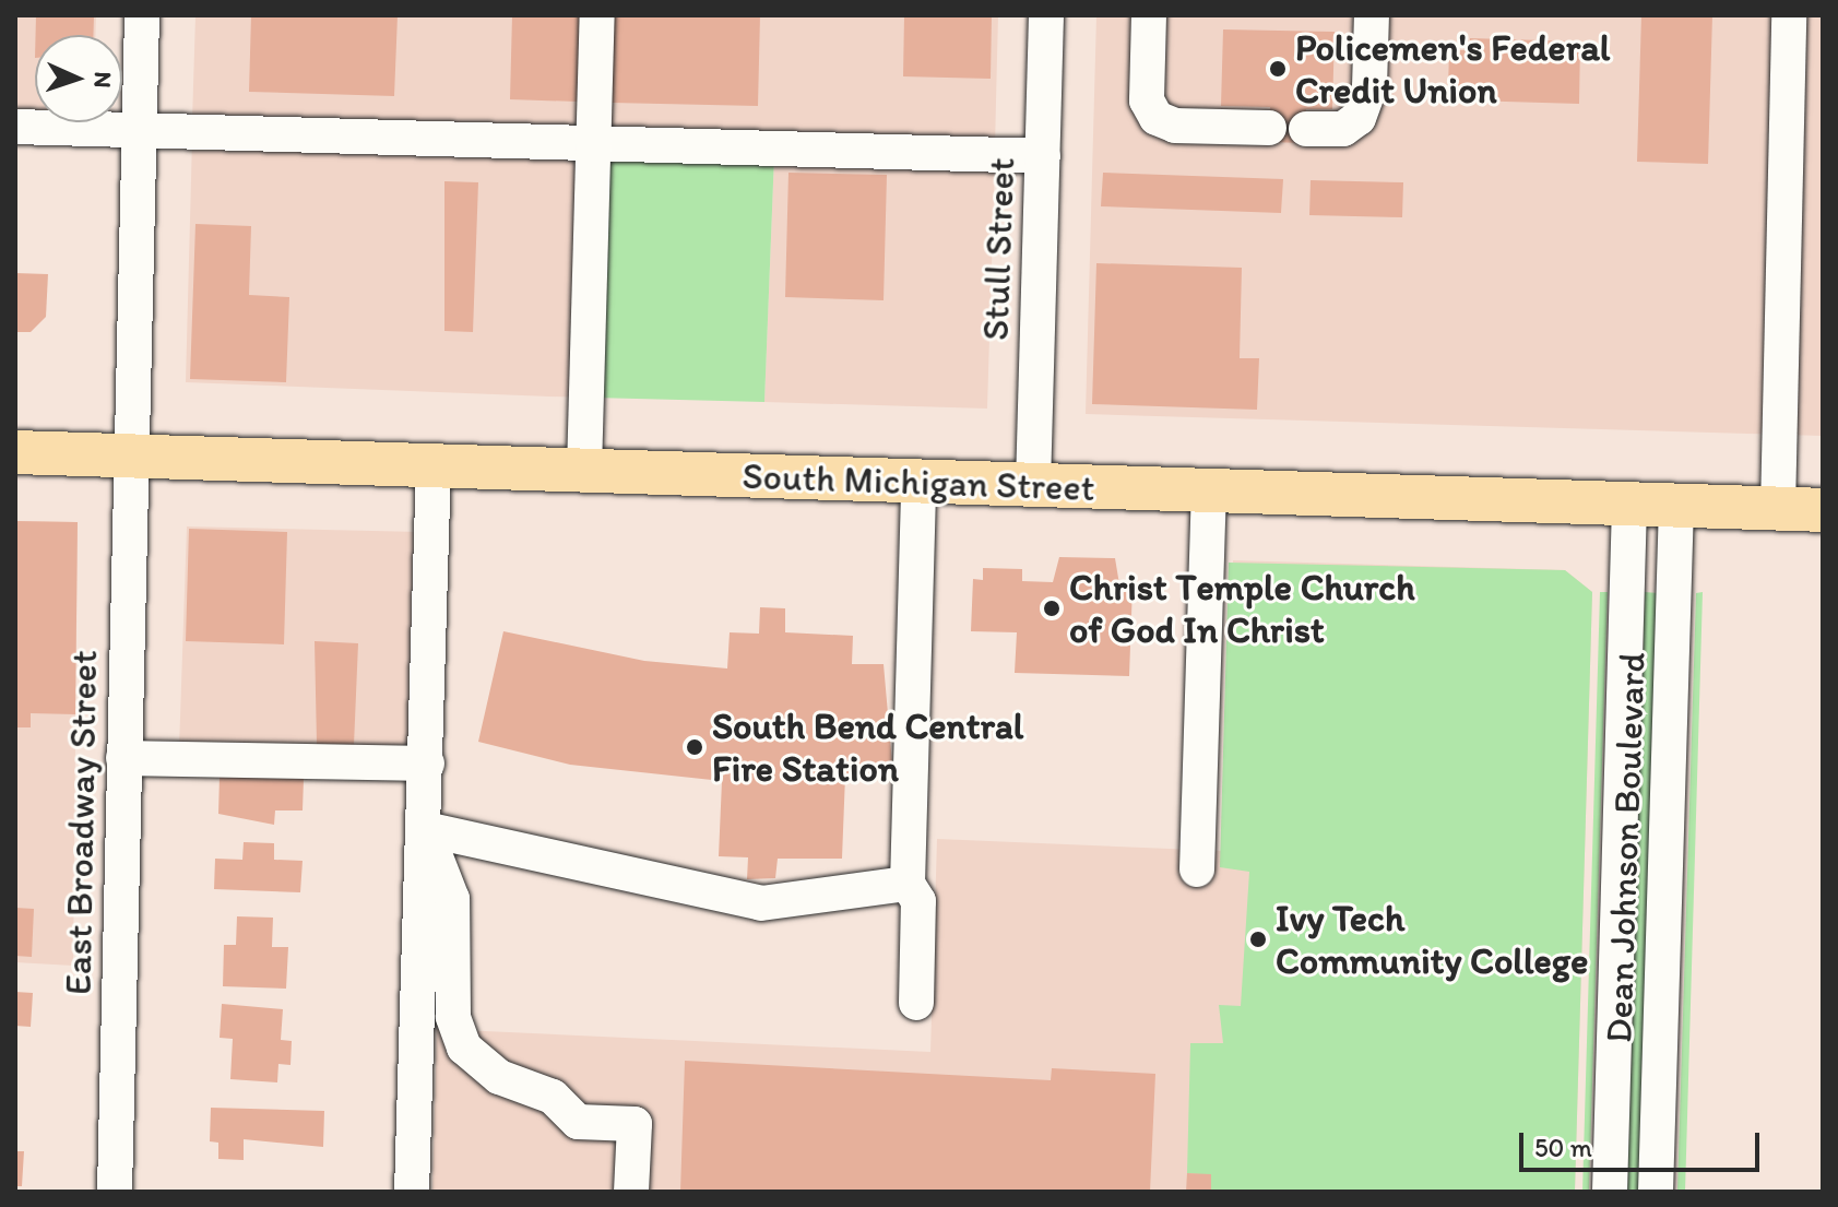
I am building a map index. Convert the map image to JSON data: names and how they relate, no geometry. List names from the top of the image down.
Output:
{
  "streets": {
    "main road": ["South Michigan Street"],
    "street": ["Stull Street", "East Broadway Street", "Dean Johnson Boulevard"]
  },
  "crossings": [
    ["Stull Street", "South Michigan Street"],
    ["South Michigan Street", "East Broadway Street"],
    ["South Michigan Street", "Dean Johnson Boulevard"]
  ],
  "places": [
    "Policemen's Federal Credit Union",
    "Christ Temple Church of God In Christ",
    "South Bend Central Fire Station",
    "Ivy Tech Community College"
  ],
  "scale_bar": "50 m",
  "north": "right"
}
